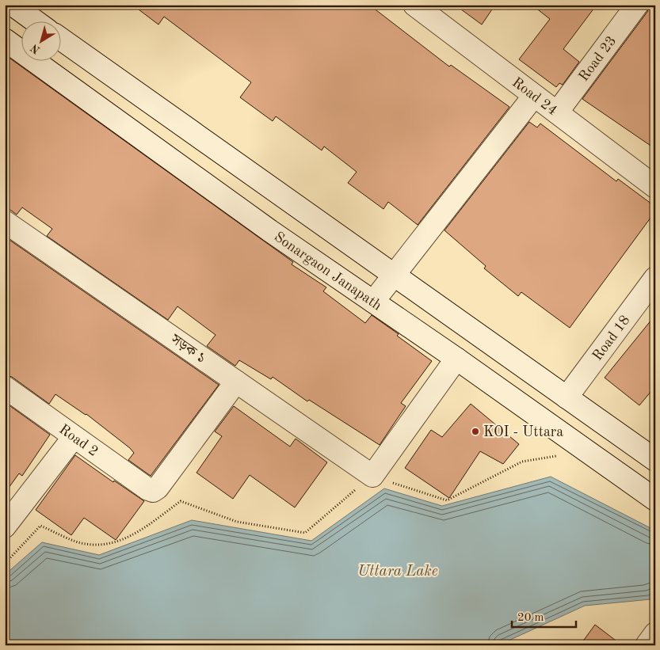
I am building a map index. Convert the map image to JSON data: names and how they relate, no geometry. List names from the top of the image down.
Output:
{
  "streets": {
    "street": [
      "Road 23",
      "Road 24",
      "Sonargaon Janapath",
      "Road 18",
      "সড়ক ১",
      "Road 2"
    ]
  },
  "crossings": [
    ["Road 23", "Road 24"],
    ["সড়ক ১", "Road 2"]
  ],
  "water": ["Uttara Lake"],
  "places": ["KOI - Uttara"],
  "scale_bar": "20 m",
  "north": "bottom left"
}
